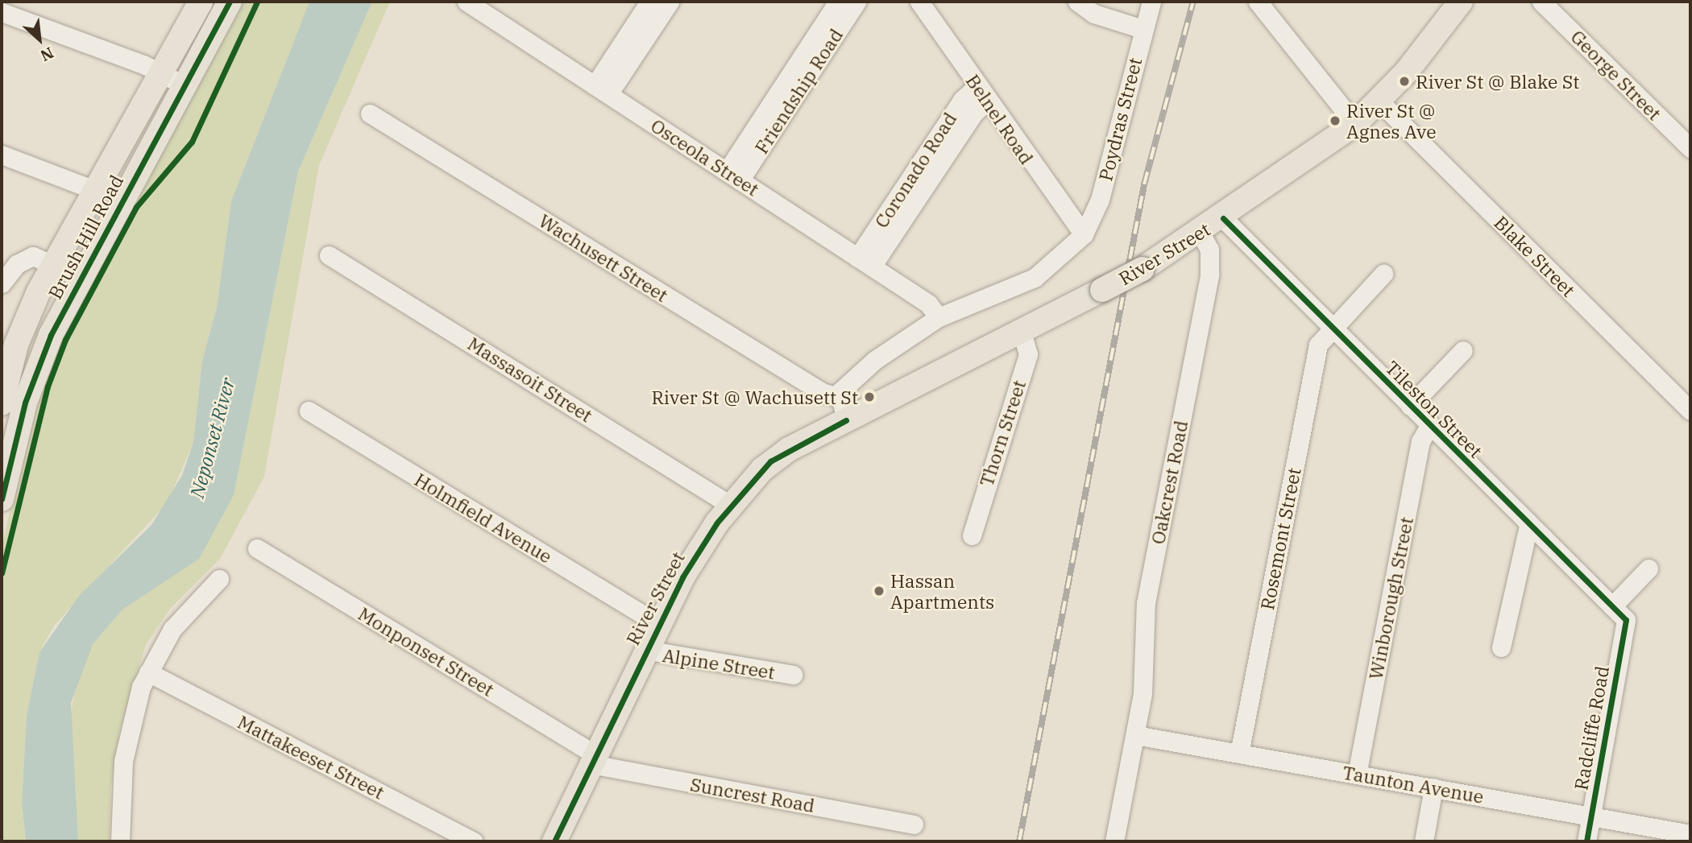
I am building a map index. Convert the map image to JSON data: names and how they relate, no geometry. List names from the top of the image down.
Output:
{
  "streets": {
    "main road": ["Brush Hill Road", "River Street"],
    "street": [
      "George Street",
      "Friendship Road",
      "Belnel Road",
      "Poydras Street",
      "Osceola Street",
      "Coronado Road",
      "Blake Street",
      "Wachusett Street",
      "Massasoit Street",
      "Tileston Street",
      "Thorn Street",
      "Oakcrest Road",
      "Holmfield Avenue",
      "Rosemont Street",
      "Winborough Street",
      "Monponset Street",
      "Alpine Street",
      "Radcliffe Road",
      "Mattakeeset Street",
      "Taunton Avenue",
      "Suncrest Road"
    ]
  },
  "crossings": [
    ["Friendship Road", "Osceola Street"],
    ["Belnel Road", "Poydras Street"],
    ["Belnel Road", "Coronado Road"],
    ["Osceola Street", "Coronado Road"],
    ["River Street", "Blake Street"],
    ["River Street", "Massasoit Street"],
    ["River Street", "Tileston Street"],
    ["River Street", "Thorn Street"],
    ["River Street", "Oakcrest Road"],
    ["River Street", "Holmfield Avenue"],
    ["River Street", "Monponset Street"],
    ["River Street", "Alpine Street"],
    ["River Street", "Suncrest Road"],
    ["Tileston Street", "Rosemont Street"],
    ["Tileston Street", "Winborough Street"],
    ["Tileston Street", "Radcliffe Road"],
    ["Oakcrest Road", "Taunton Avenue"],
    ["Rosemont Street", "Taunton Avenue"],
    ["Winborough Street", "Taunton Avenue"],
    ["Monponset Street", "Suncrest Road"],
    ["Radcliffe Road", "Taunton Avenue"]
  ],
  "water": ["Neponset River"],
  "places": [
    "River St @ Blake St",
    "River St @ Agnes Ave",
    "River St @ Wachusett St",
    "Hassan Apartments"
  ],
  "north": "bottom right"
}
